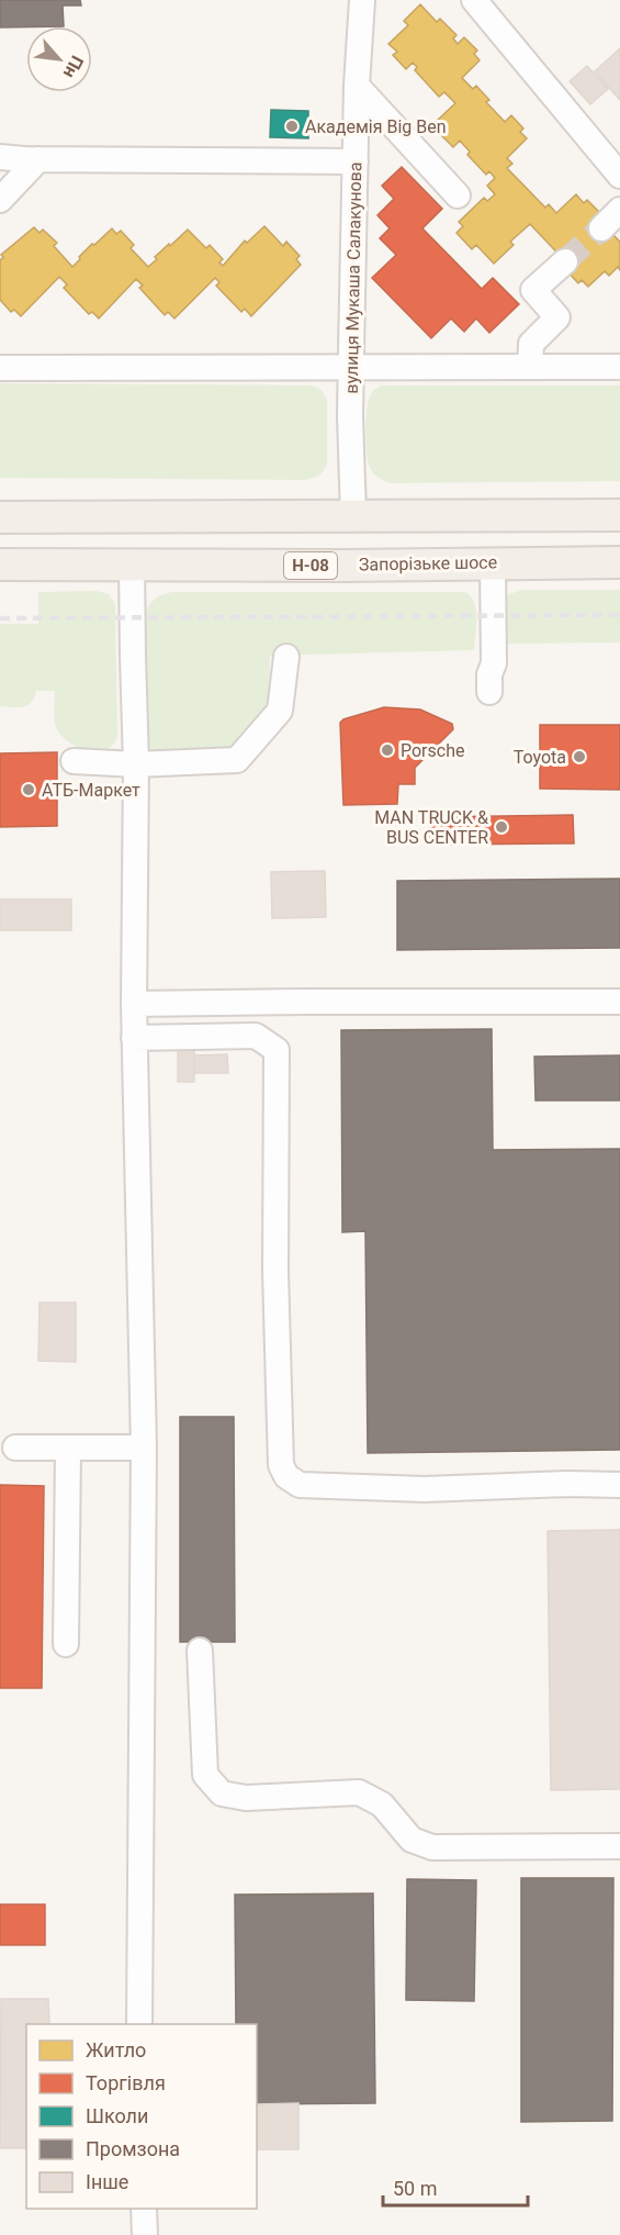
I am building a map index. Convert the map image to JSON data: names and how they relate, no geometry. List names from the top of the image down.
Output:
{
  "streets": {
    "main road": ["Запорізьке шосе", "Н-08"],
    "street": ["вулиця Мукаша Салакунова"]
  },
  "places": [
    "Академія Big Ben",
    "Porsche",
    "Toyota",
    "АТБ-Маркет",
    "MAN TRUCK & BUS CENTER"
  ],
  "legend": [
    "Житло",
    "Торгівля",
    "Школи",
    "Промзона",
    "Інше"
  ],
  "scale_bar": "50 m",
  "north": "bottom right"
}
